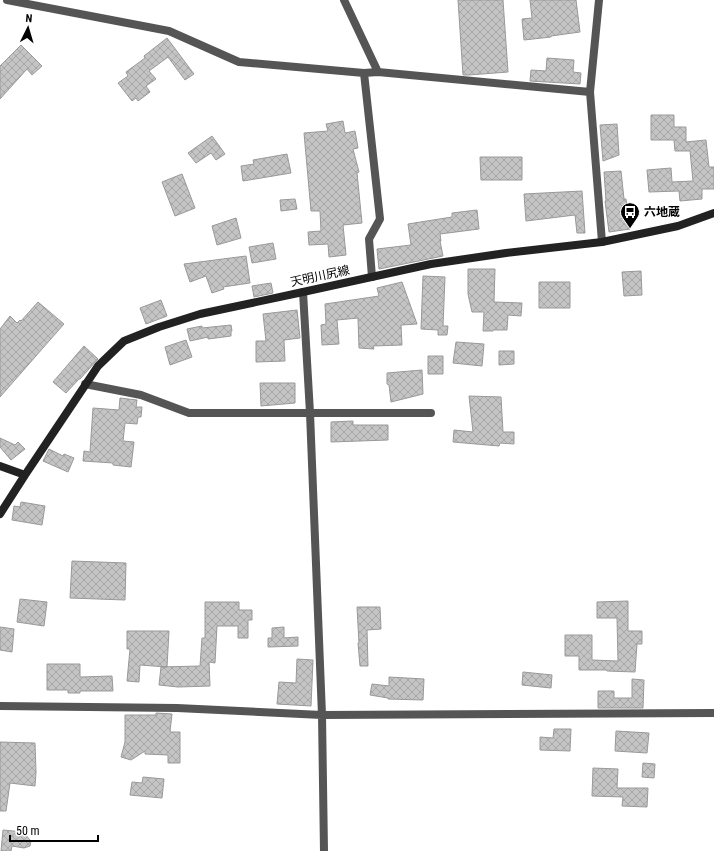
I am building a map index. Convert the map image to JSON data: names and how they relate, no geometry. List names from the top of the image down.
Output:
{
  "streets": {
    "main road": ["天明川尻線"]
  },
  "places": {
    "bus stop": ["六地蔵"]
  },
  "scale_bar": "50 m",
  "north": "top"
}
